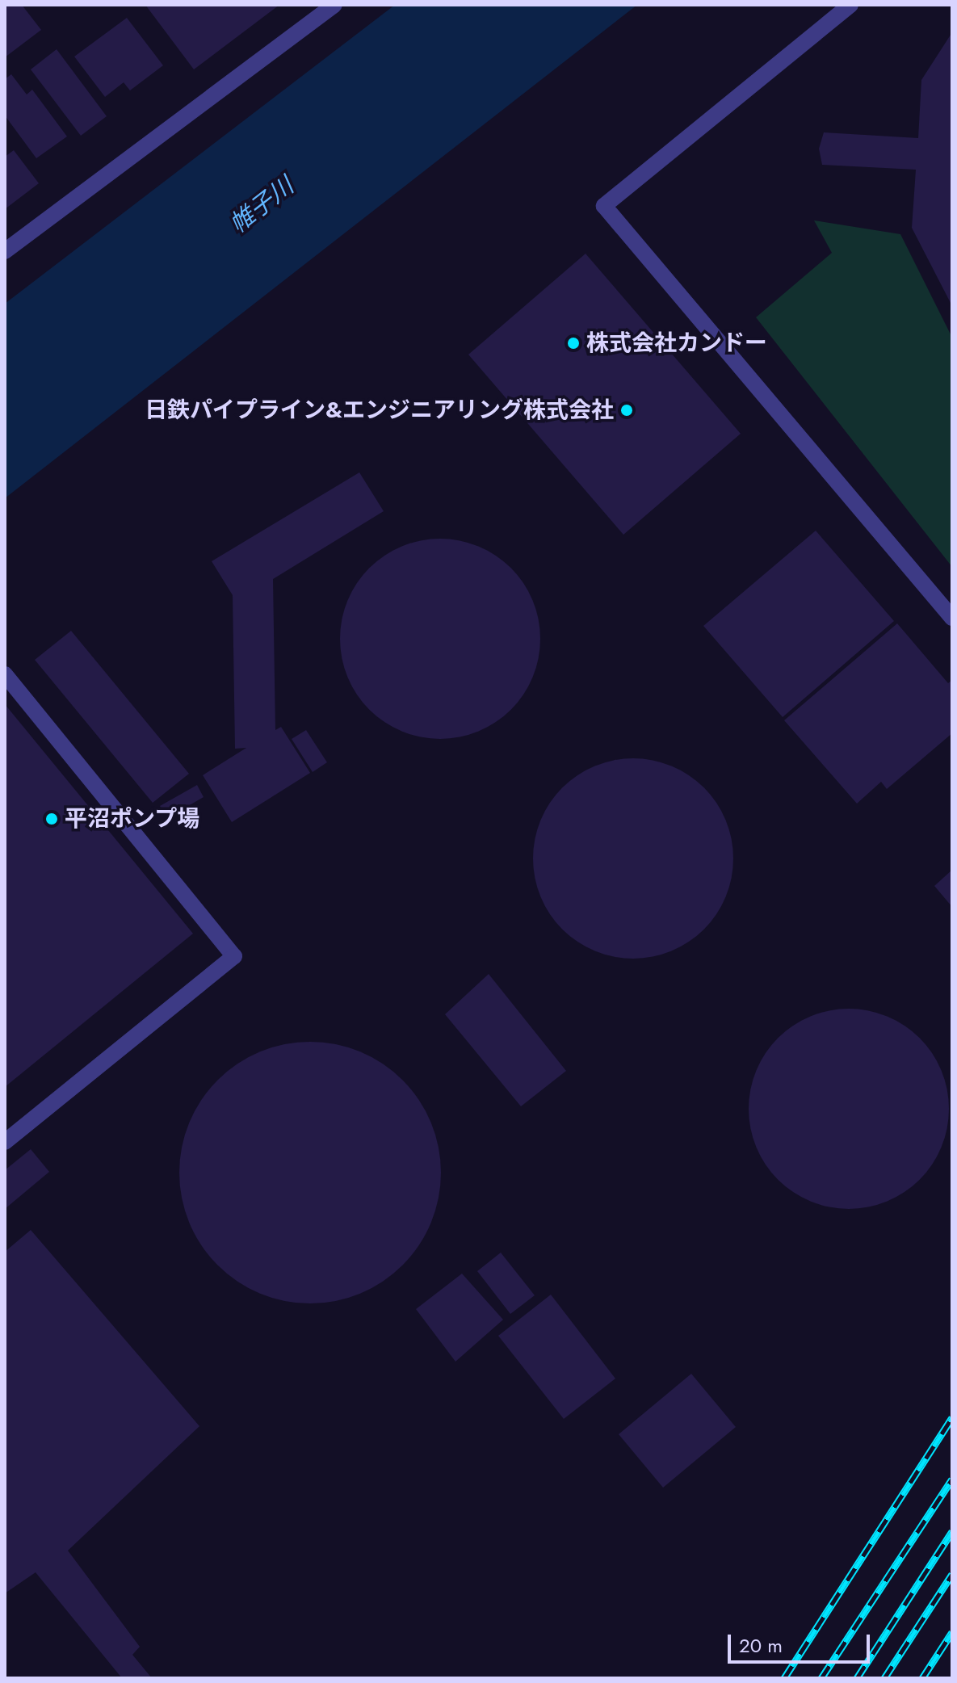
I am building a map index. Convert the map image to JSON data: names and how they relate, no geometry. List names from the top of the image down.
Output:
{
  "water": ["帷子川"],
  "places": ["株式会社カンドー", "日鉄パイプライン&エンジニアリング株式会社", "平沼ポンプ場"],
  "scale_bar": "20 m"
}
